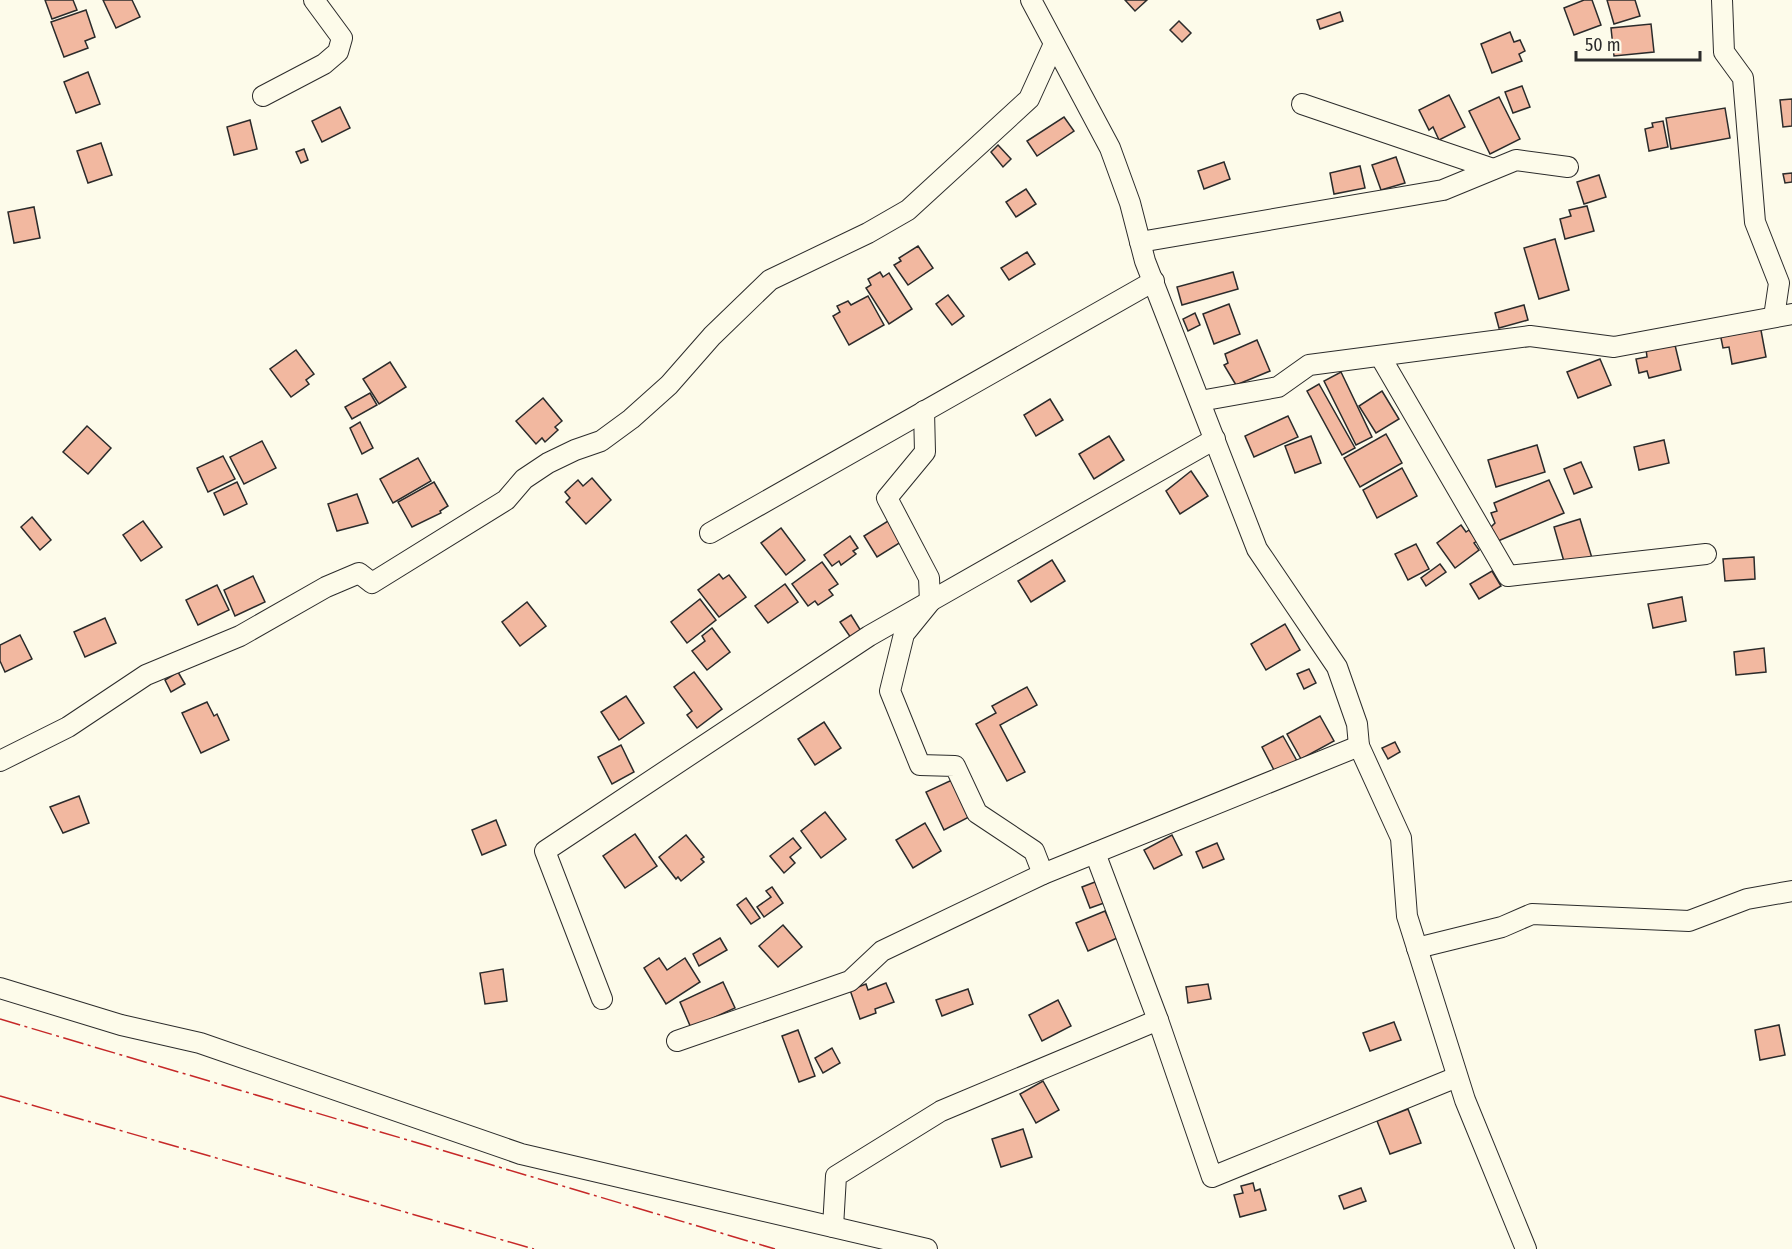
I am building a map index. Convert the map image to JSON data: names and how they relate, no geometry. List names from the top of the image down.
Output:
{
  "scale_bar": "50 m"
}
